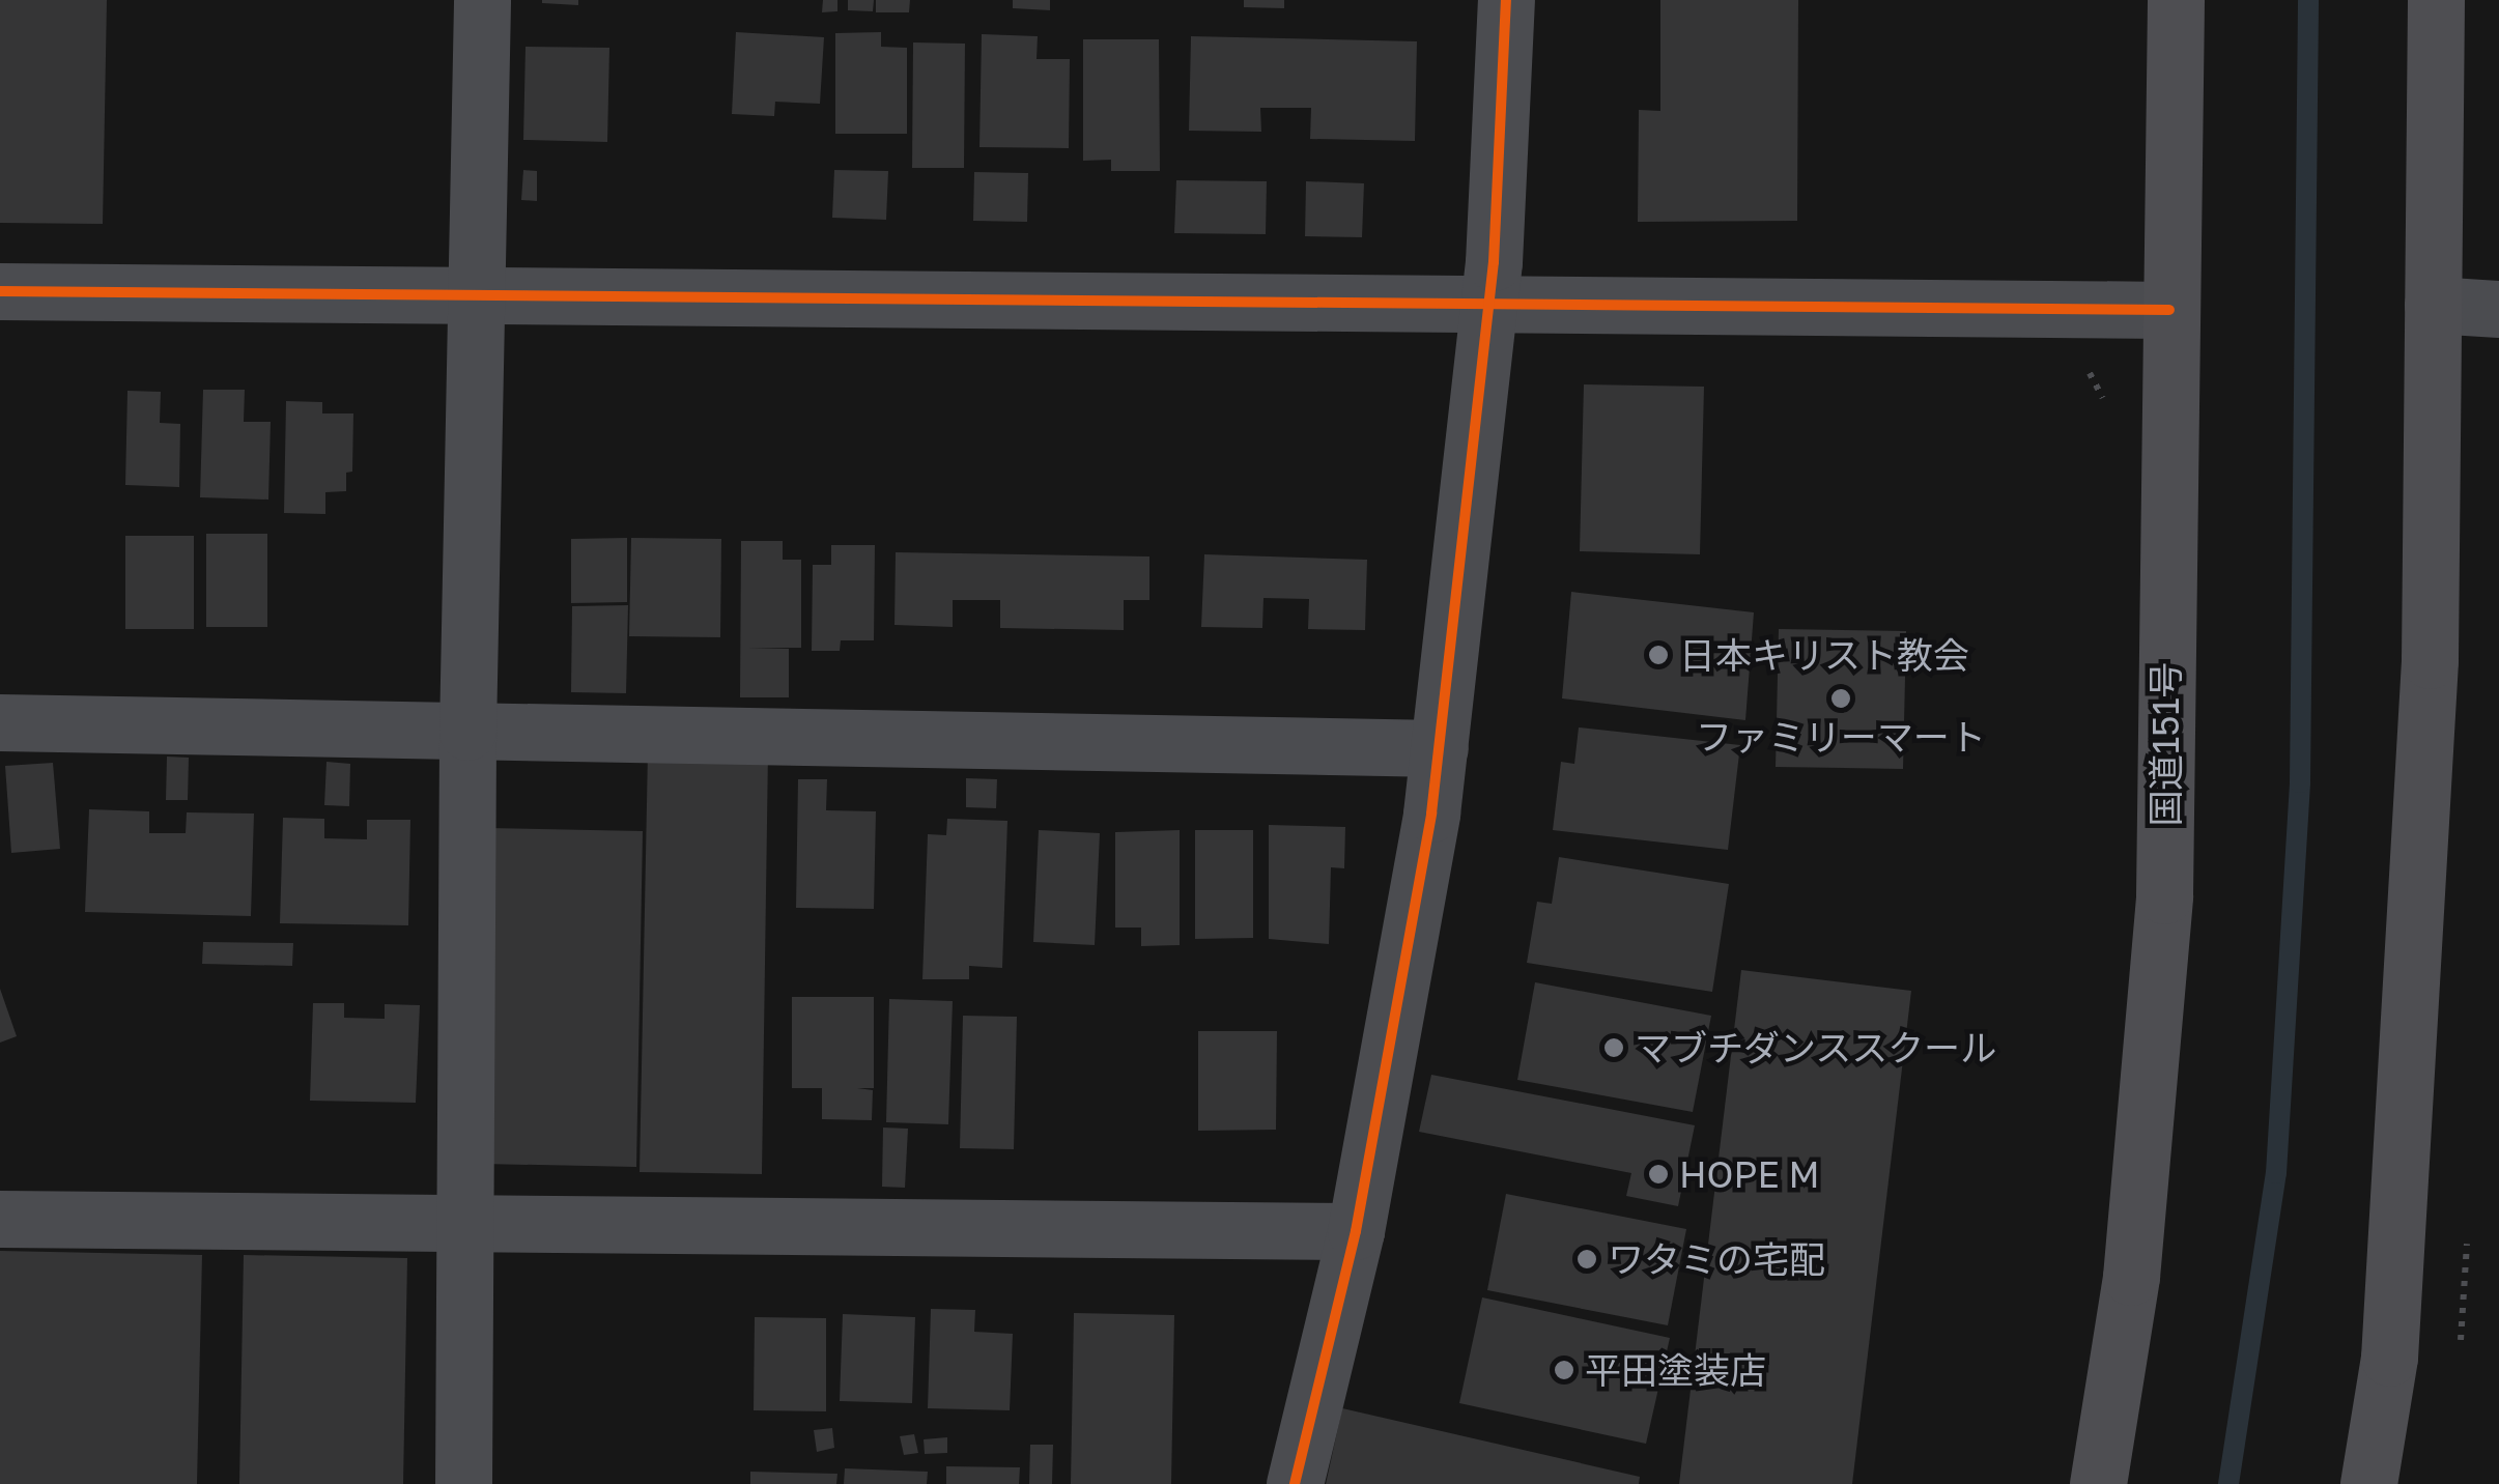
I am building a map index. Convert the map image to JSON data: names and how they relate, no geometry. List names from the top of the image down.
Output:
{
  "streets": {
    "highway": ["国道151号"]
  },
  "places": [
    "日本キリスト教会",
    "ファミリーマート",
    "マブチダンススクール",
    "HOPE M",
    "ワタミの宅配",
    "平田塗装店"
  ]
}
